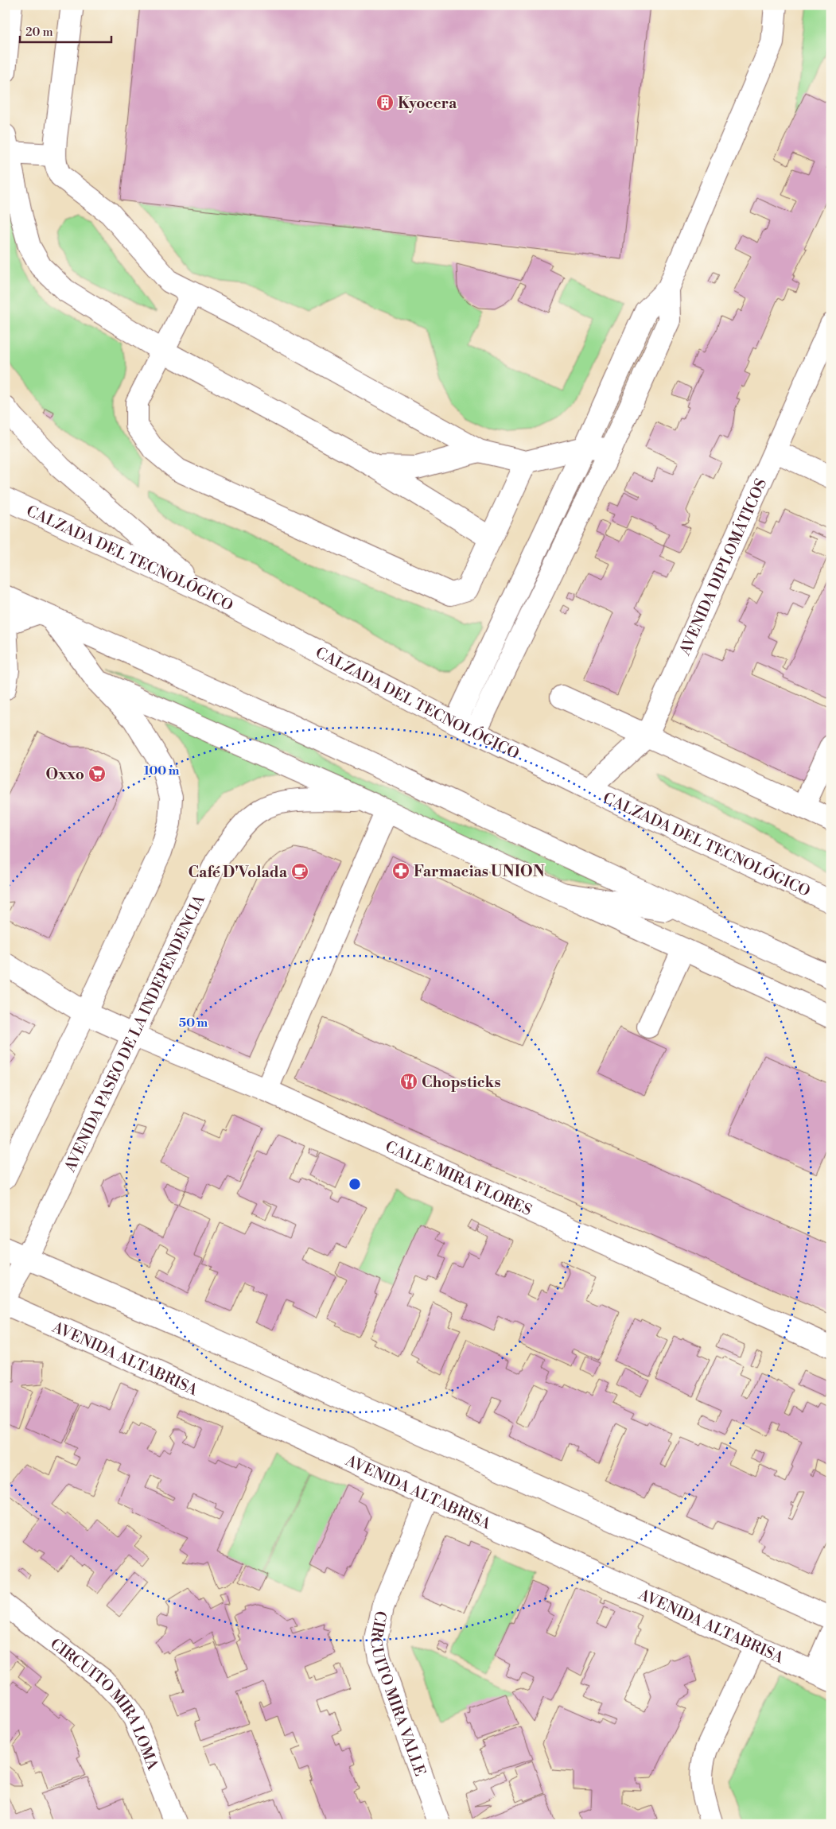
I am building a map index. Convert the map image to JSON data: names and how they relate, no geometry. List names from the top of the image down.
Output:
{
  "streets": {
    "street": [
      "CALZADA DEL TECNOLÓGICO",
      "AVENIDA DIPLOMÁTICOS",
      "AVENIDA PASEO DE LA INDEPENDENCIA",
      "CALLE MIRA FLORES",
      "AVENIDA ALTABRISA",
      "CIRCUITO MIRA VALLE",
      "CIRCUITO MIRA LOMA"
    ]
  },
  "crossings": [
    ["CALZADA DEL TECNOLÓGICO", "AVENIDA DIPLOMÁTICOS"],
    ["AVENIDA PASEO DE LA INDEPENDENCIA", "CALLE MIRA FLORES"],
    ["AVENIDA ALTABRISA", "CIRCUITO MIRA VALLE"]
  ],
  "places": {
    "building": ["Kyocera"],
    "supermarket": ["Oxxo"],
    "pharmacy": ["Farmacias UNION"],
    "cafe": ["Café D'Volada"],
    "restaurant": ["Chopsticks"]
  },
  "scale_bar": "20 m",
  "rings": ["100 m", "50 m"]
}
